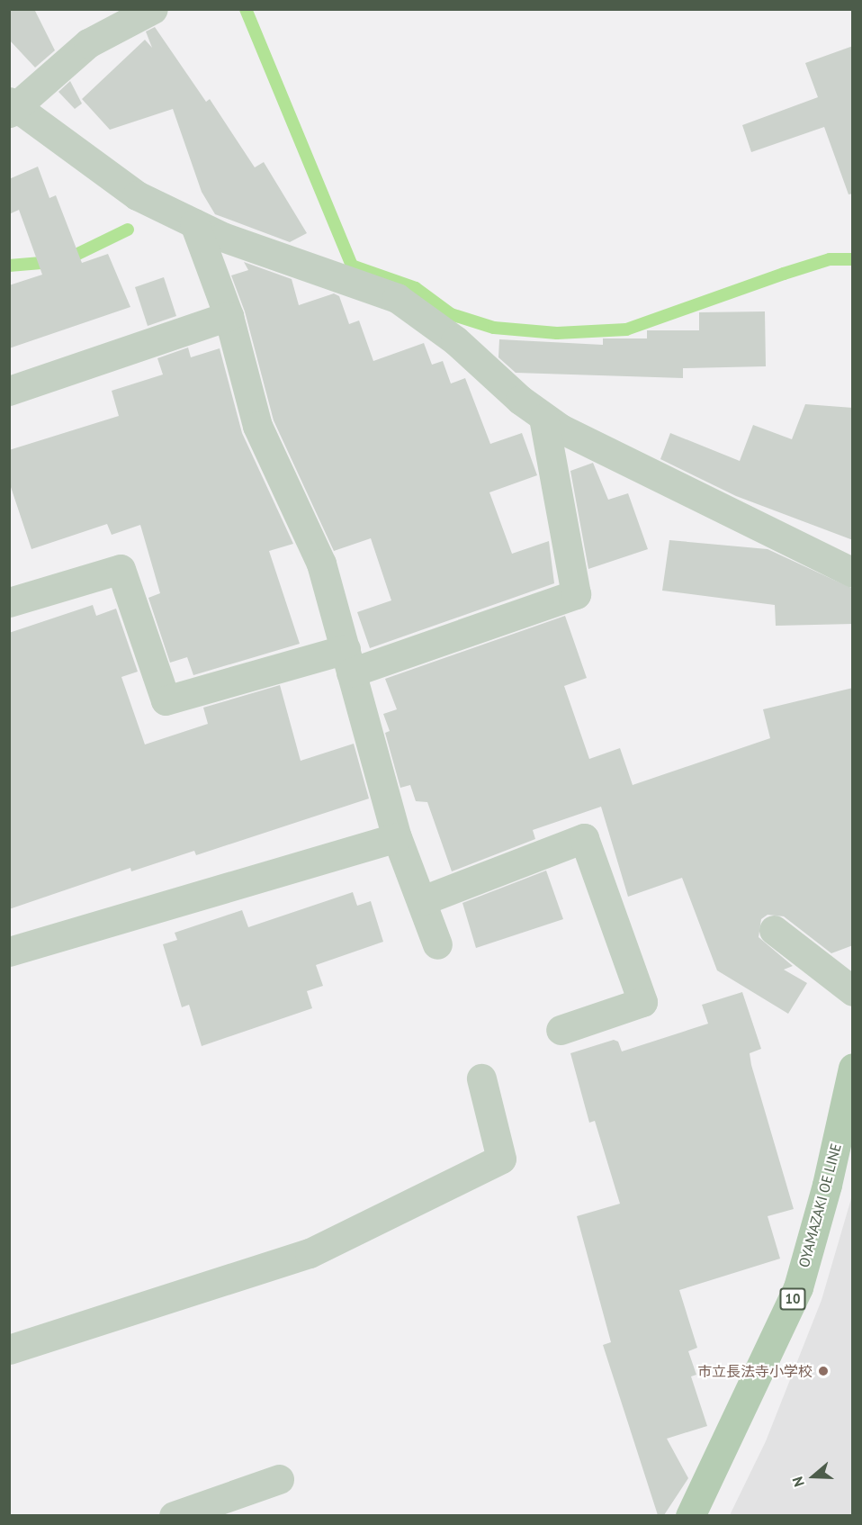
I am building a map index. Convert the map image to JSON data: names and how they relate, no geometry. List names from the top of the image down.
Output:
{
  "streets": {
    "main road": ["OYAMAZAKI OE LINE", "10"]
  },
  "places": ["市立長法寺小学校"],
  "north": "left"
}
